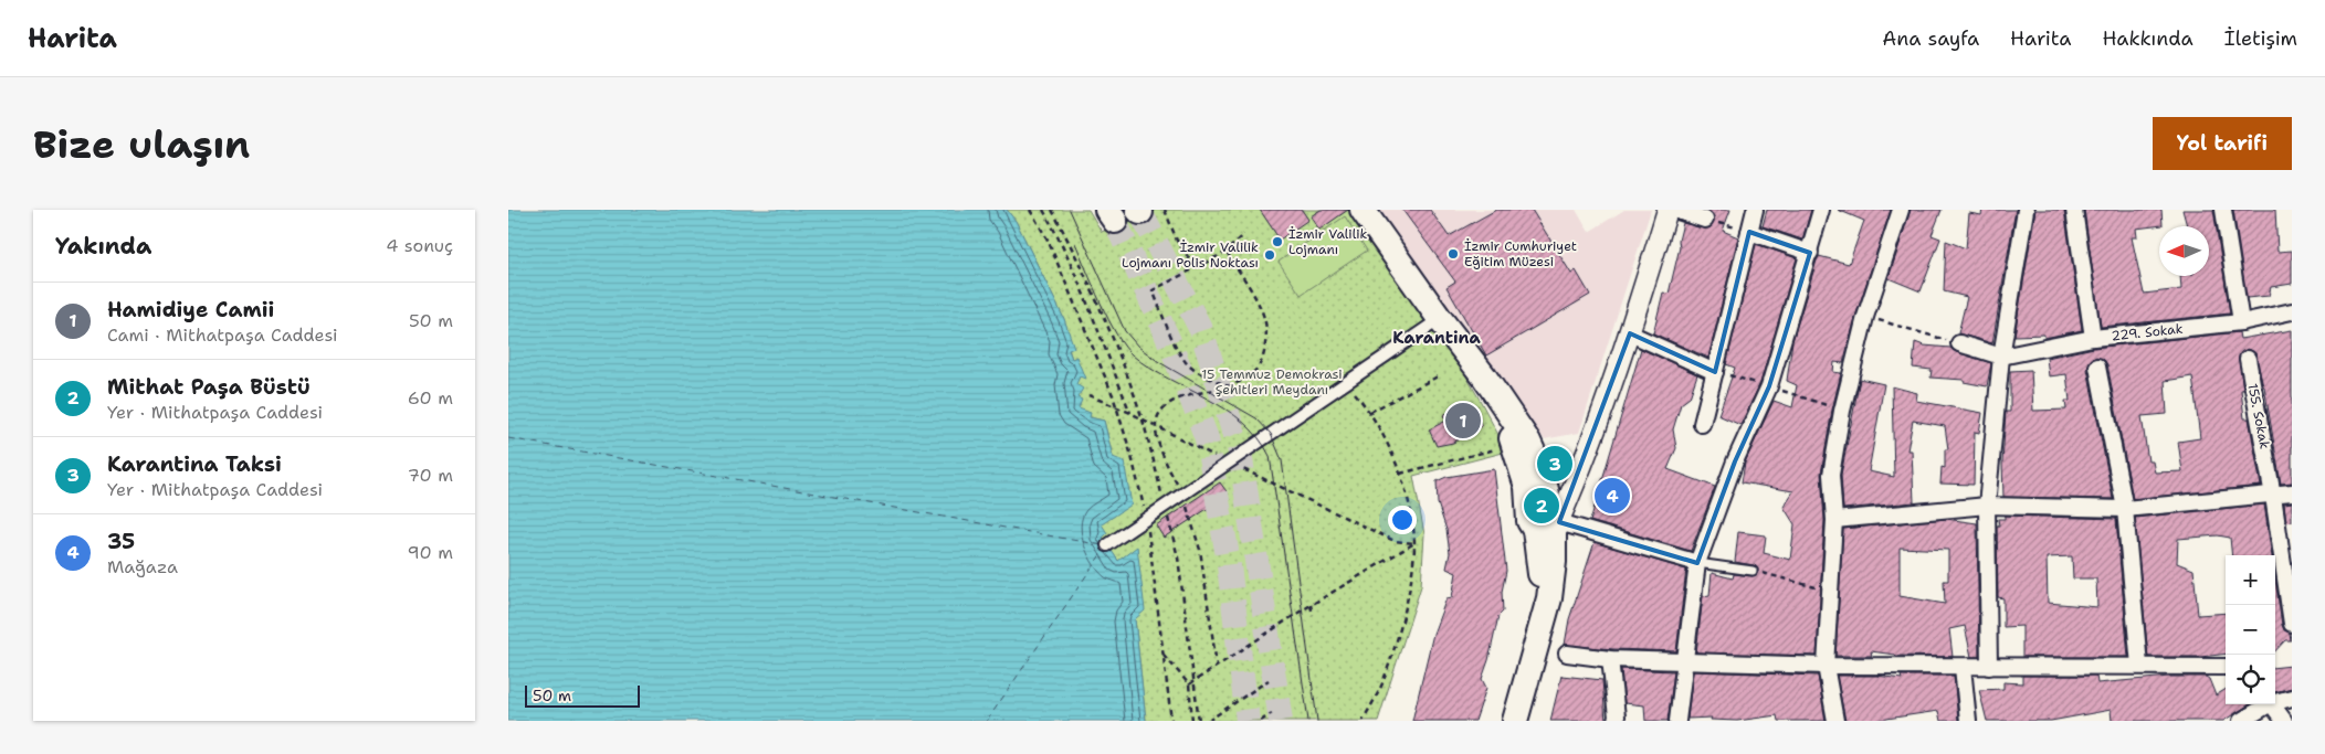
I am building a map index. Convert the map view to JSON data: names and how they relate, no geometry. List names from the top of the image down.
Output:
{
  "streets": {
    "street": ["229. Sokak", "155. Sokak"]
  },
  "districts": ["Karantina"],
  "parks": ["15 Temmuz Demokrasi Şehitleri Meydanı"],
  "places": ["İzmir Valilik Lojmanı", "İzmir Cumhuriyet Eğitim Müzesi", "İzmir Valilik Lojmanı Polis Noktası"],
  "scale_bar": "50 m",
  "north": "left",
  "page": {
    "header": "Harita",
    "nav": [
      "Ana sayfa",
      "Harita",
      "Hakkında",
      "İletişim"
    ],
    "buttons": "Yol tarifi",
    "title": "Bize ulaşın",
    "heading": ["Yakında", "4 sonuç"],
    "list": [
      {
        "mark": "1",
        "name": "Hamidiye Camii",
        "note": "Cami · Mithatpaşa Caddesi",
        "value": "50 m"
      },
      {
        "mark": "2",
        "name": "Mithat Paşa Büstü",
        "note": "Yer · Mithatpaşa Caddesi",
        "value": "60 m"
      },
      {
        "mark": "3",
        "name": "Karantina Taksi",
        "note": "Yer · Mithatpaşa Caddesi",
        "value": "70 m"
      },
      {
        "mark": "4",
        "name": "35",
        "note": "Mağaza",
        "value": "90 m"
      }
    ],
    "pins": [
      "1",
      "3",
      "4",
      "2"
    ],
    "map_buttons": ["+", "−"],
    "scale": "50 m"
  }
}
